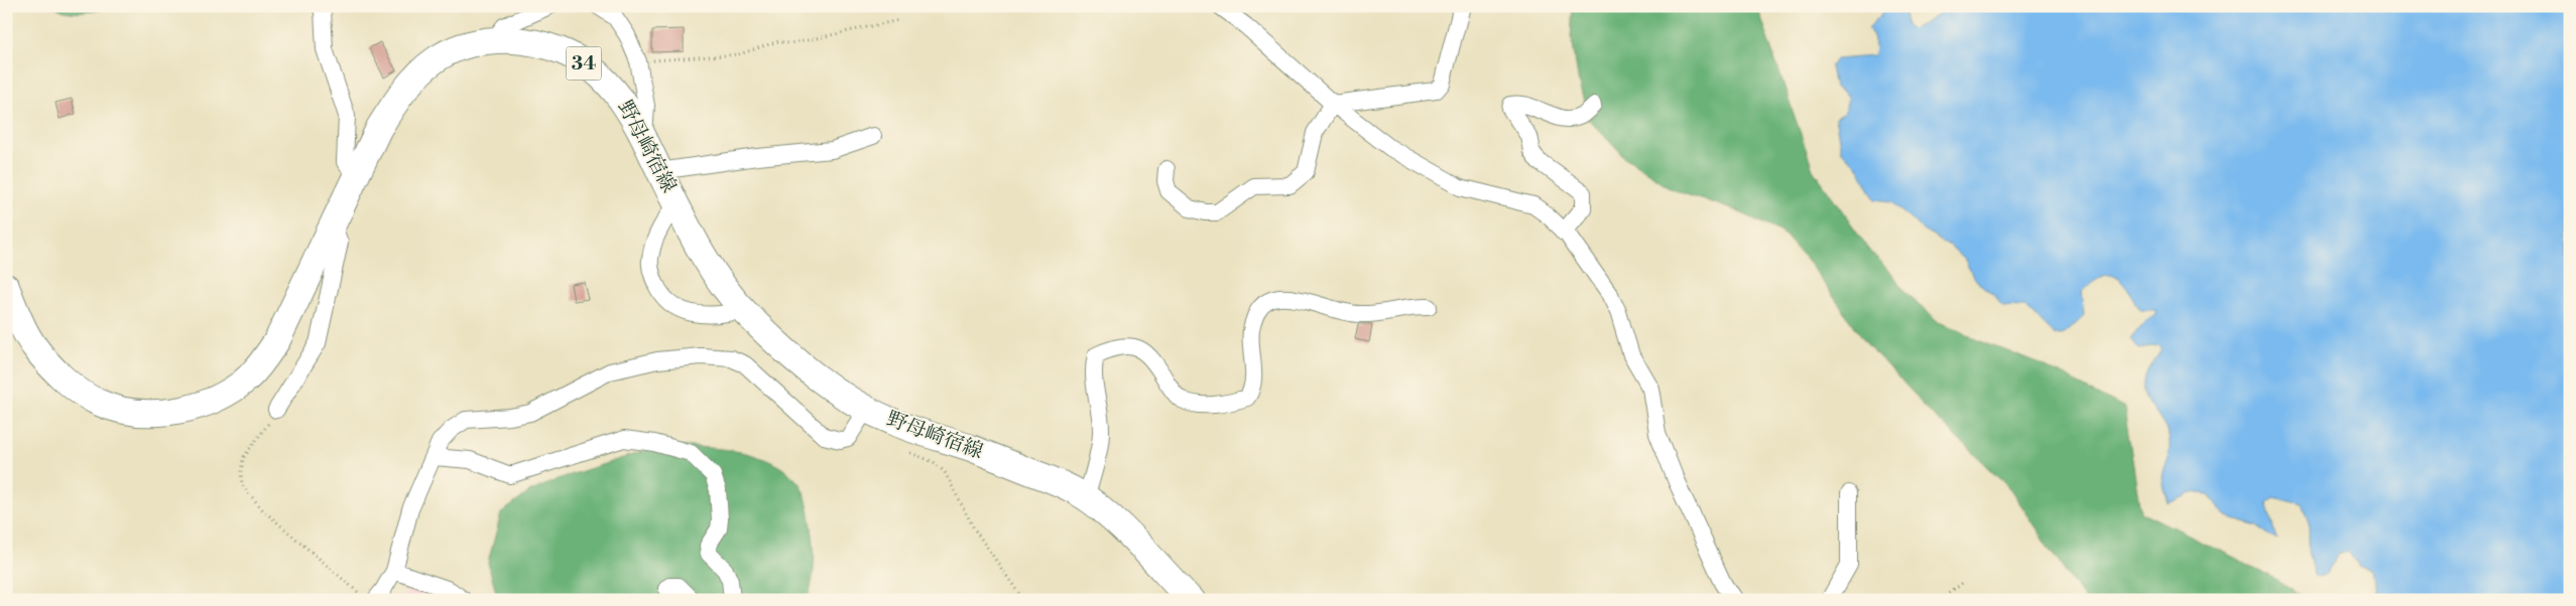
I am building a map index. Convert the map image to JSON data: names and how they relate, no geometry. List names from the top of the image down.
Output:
{
  "streets": {
    "main road": ["34", "野母崎宿線"]
  }
}
